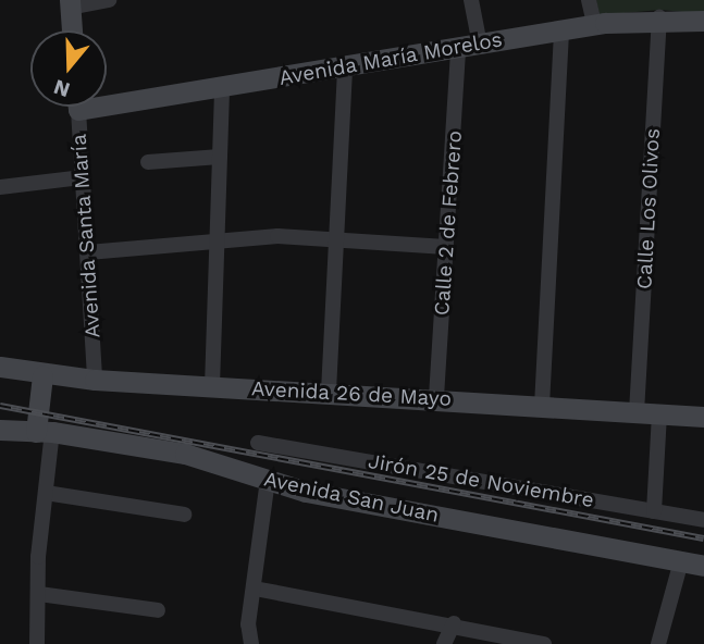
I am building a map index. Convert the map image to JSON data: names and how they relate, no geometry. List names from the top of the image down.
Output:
{
  "streets": {
    "street": [
      "Avenida María Morelos",
      "Calle Los Olivos",
      "Calle 2 de Febrero",
      "Avenida Santa María",
      "Avenida 26 de Mayo",
      "Jirón 25 de Noviembre",
      "Avenida San Juan"
    ]
  },
  "crossings": [
    ["Avenida María Morelos", "Calle Los Olivos"],
    ["Avenida María Morelos", "Calle 2 de Febrero"],
    ["Calle Los Olivos", "Avenida 26 de Mayo"],
    ["Calle 2 de Febrero", "Avenida 26 de Mayo"],
    ["Avenida Santa María", "Avenida 26 de Mayo"]
  ],
  "north": "bottom"
}
